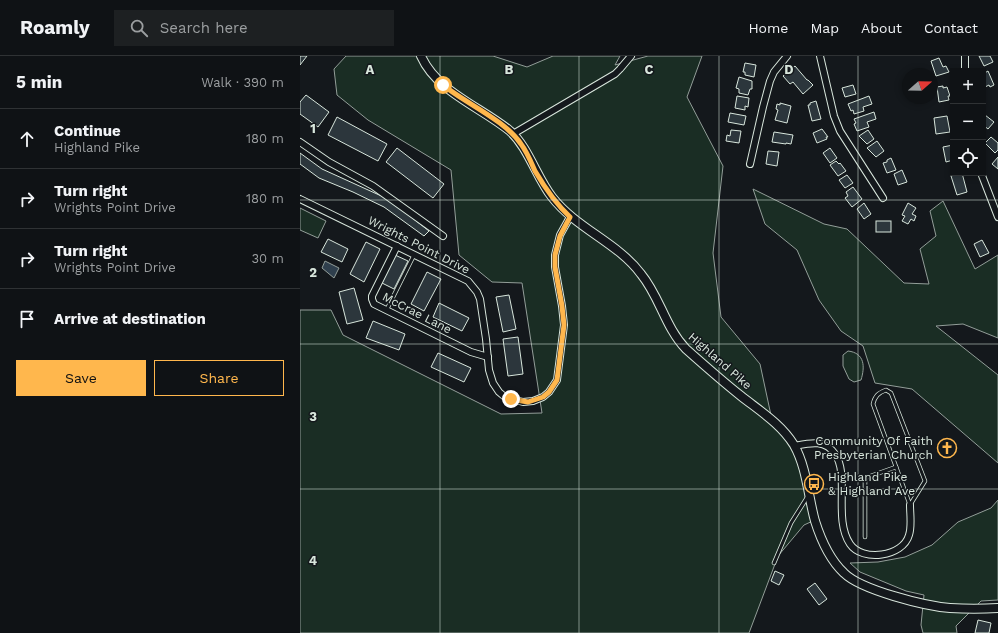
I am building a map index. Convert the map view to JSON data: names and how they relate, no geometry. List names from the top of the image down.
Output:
{
  "streets": {
    "street": ["Wrights Point Drive", "McCrae Lane", "Highland Pike"]
  },
  "crossings": [
    ["Wrights Point Drive", "McCrae Lane"],
    ["Wrights Point Drive", "Highland Pike"]
  ],
  "places": {
    "church": ["Community Of Faith Presbyterian Church"],
    "bus stop": ["Highland Pike & Highland Ave"]
  },
  "north": "right",
  "page": {
    "header": "Roamly",
    "search": "Search here",
    "nav": [
      "Home",
      "Map",
      "About",
      "Contact"
    ],
    "heading": ["5 min", "Walk · 390 m"],
    "map_buttons": ["+", "−"],
    "list": [
      ["Continue", "Highland Pike", "180 m"],
      ["Turn right", "Wrights Point Drive", "180 m"],
      ["Turn right", "Wrights Point Drive", "30 m"],
      "Arrive at destination"
    ],
    "buttons": ["Save", "Share"]
  },
  "grid": {
    "columns": [
      "A",
      "B",
      "C",
      "D"
    ],
    "rows": [
      "1",
      "2",
      "3",
      "4"
    ]
  }
}
